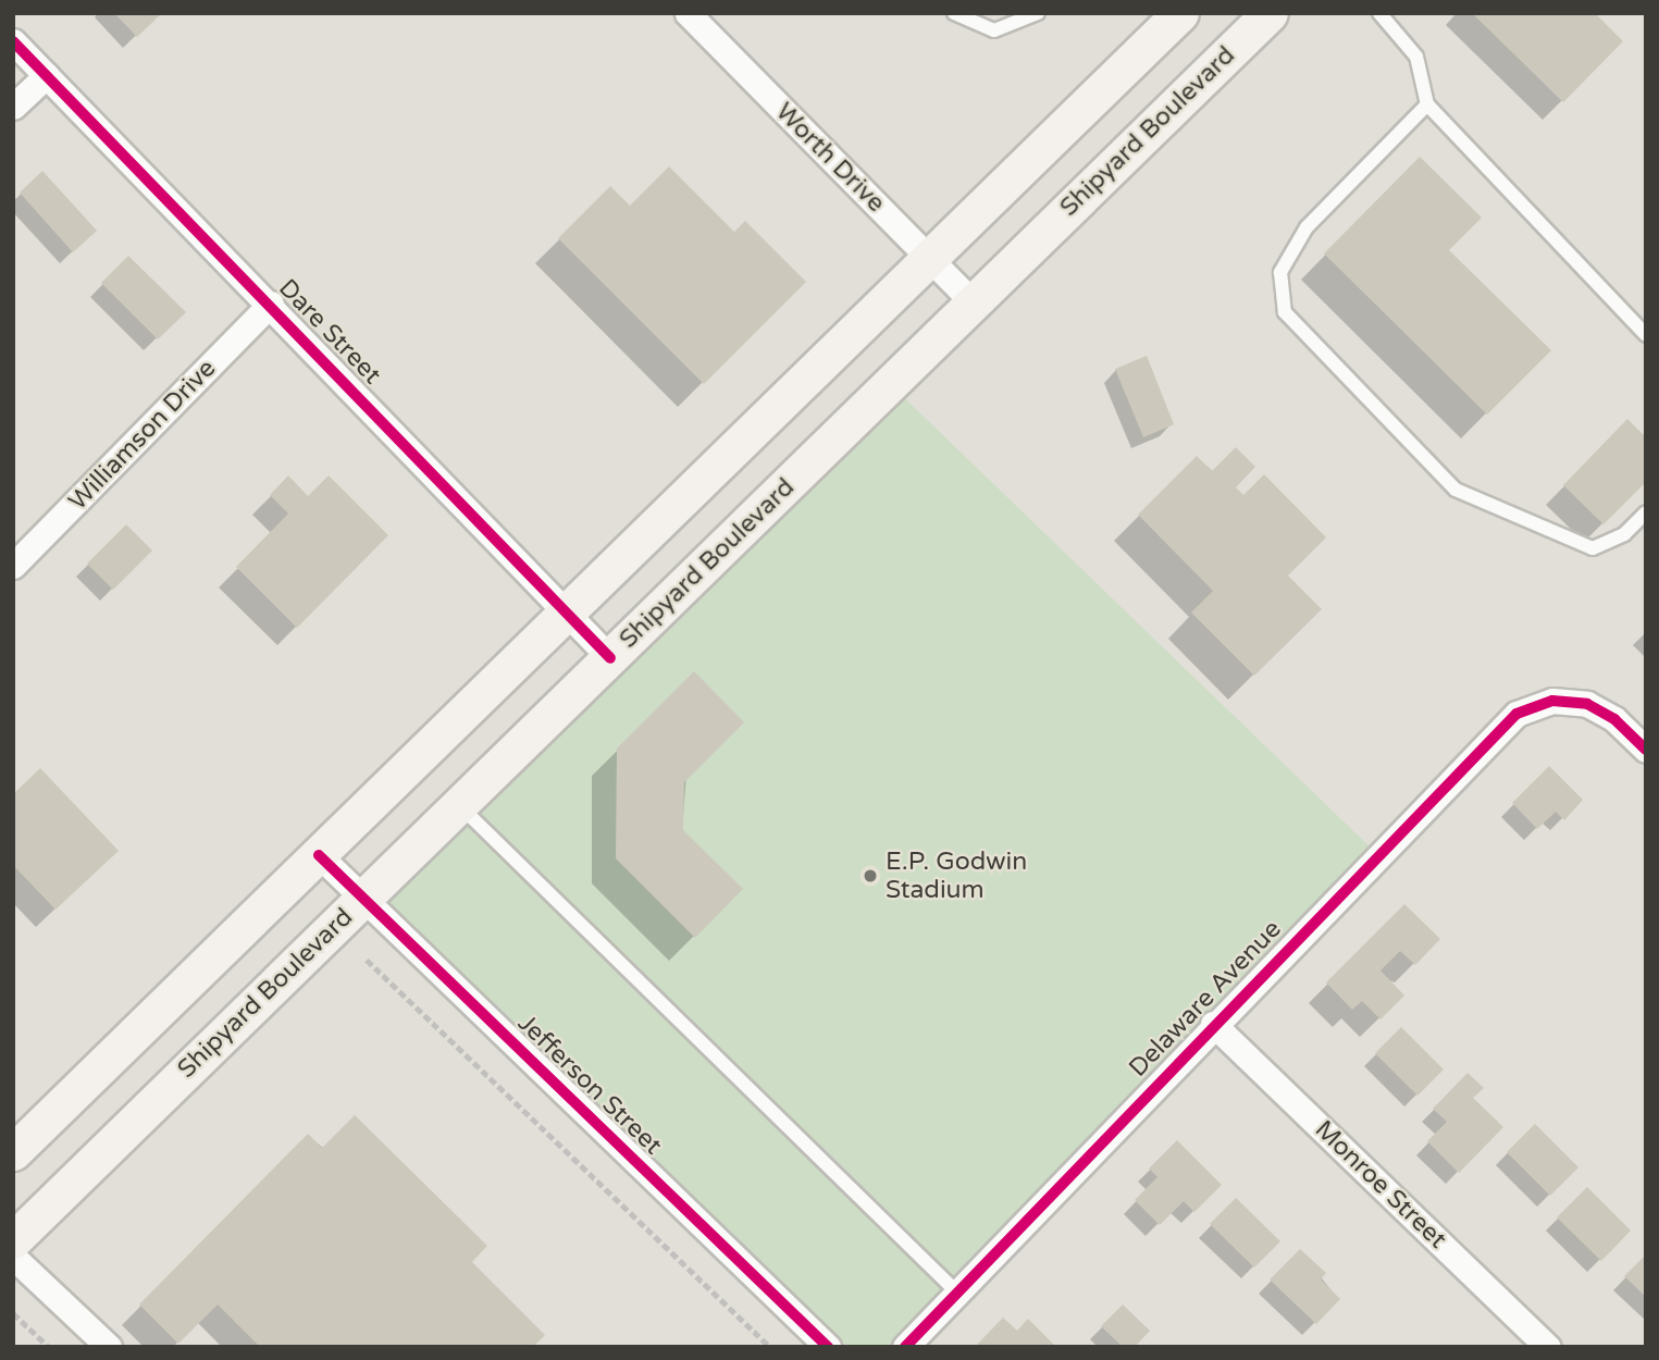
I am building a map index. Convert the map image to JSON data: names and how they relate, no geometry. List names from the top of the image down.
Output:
{
  "streets": {
    "main road": ["Shipyard Boulevard"],
    "street": [
      "Worth Drive",
      "Dare Street",
      "Williamson Drive",
      "Delaware Avenue",
      "Jefferson Street",
      "Monroe Street"
    ]
  },
  "crossings": [
    ["Shipyard Boulevard", "Worth Drive"],
    ["Shipyard Boulevard", "Dare Street"],
    ["Shipyard Boulevard", "Jefferson Street"],
    ["Dare Street", "Williamson Drive"],
    ["Delaware Avenue", "Monroe Street"]
  ],
  "places": ["E.P. Godwin Stadium"]
}
